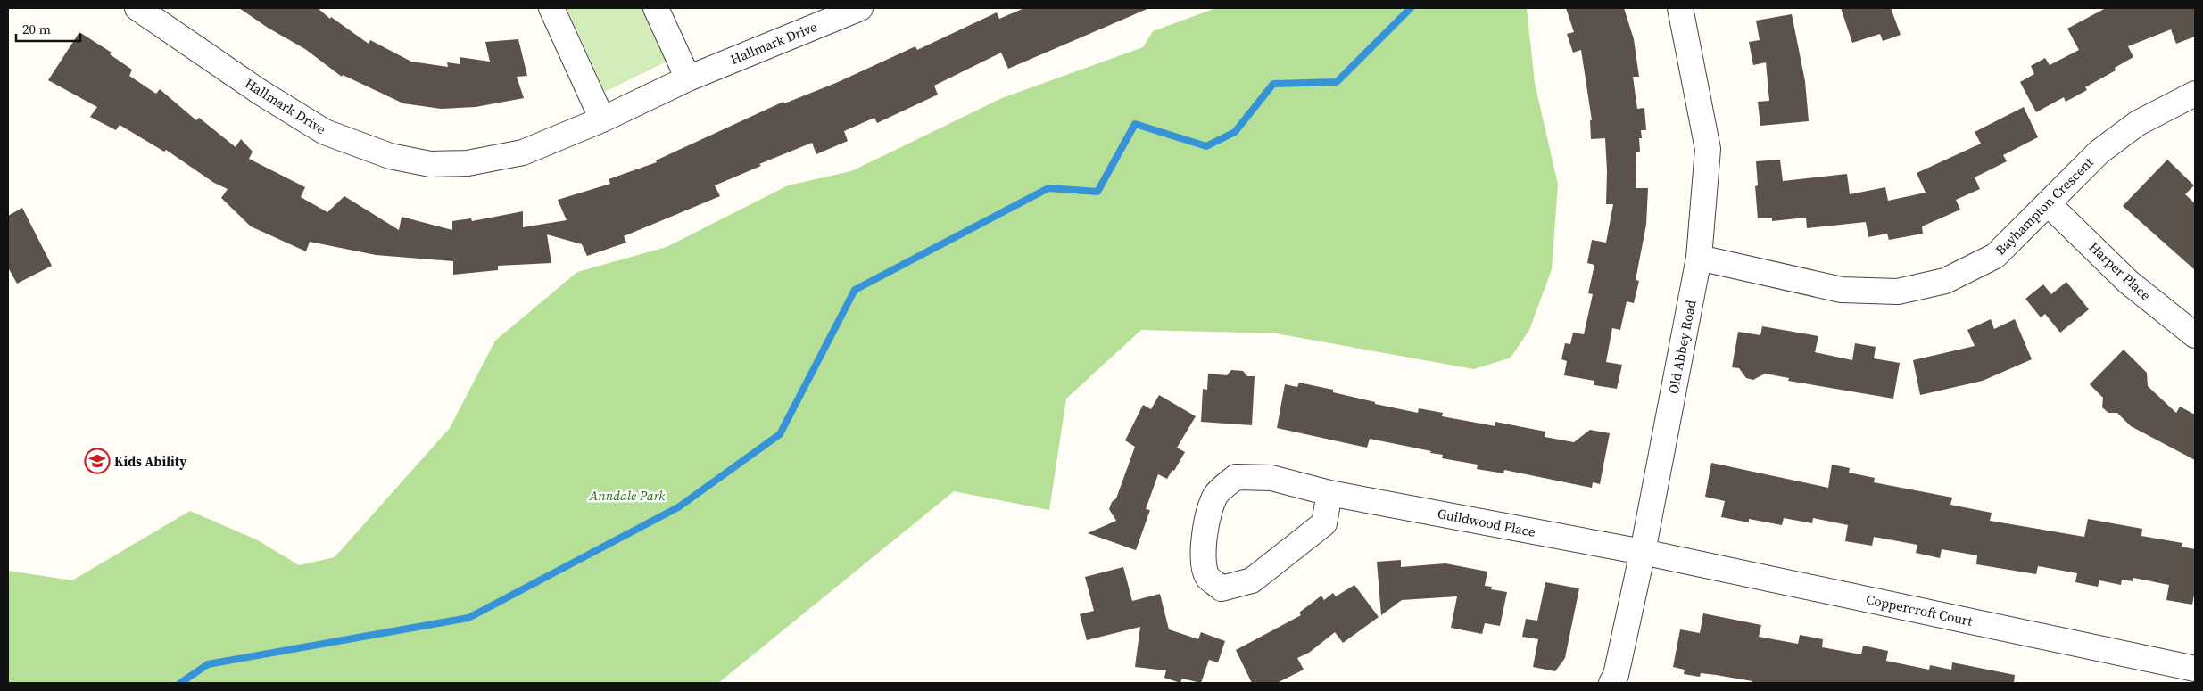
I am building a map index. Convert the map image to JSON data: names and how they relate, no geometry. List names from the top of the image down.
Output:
{
  "streets": {
    "street": [
      "Hallmark Drive",
      "Bayhampton Crescent",
      "Harper Place",
      "Old Abbey Road",
      "Guildwood Place",
      "Coppercroft Court"
    ]
  },
  "crossings": [
    ["Bayhampton Crescent", "Harper Place"],
    ["Bayhampton Crescent", "Old Abbey Road"],
    ["Old Abbey Road", "Guildwood Place"],
    ["Old Abbey Road", "Coppercroft Court"],
    ["Guildwood Place", "Coppercroft Court"]
  ],
  "parks": ["Anndale Park"],
  "places": {
    "school or university": ["Kids Ability"]
  },
  "scale_bar": "20 m"
}
